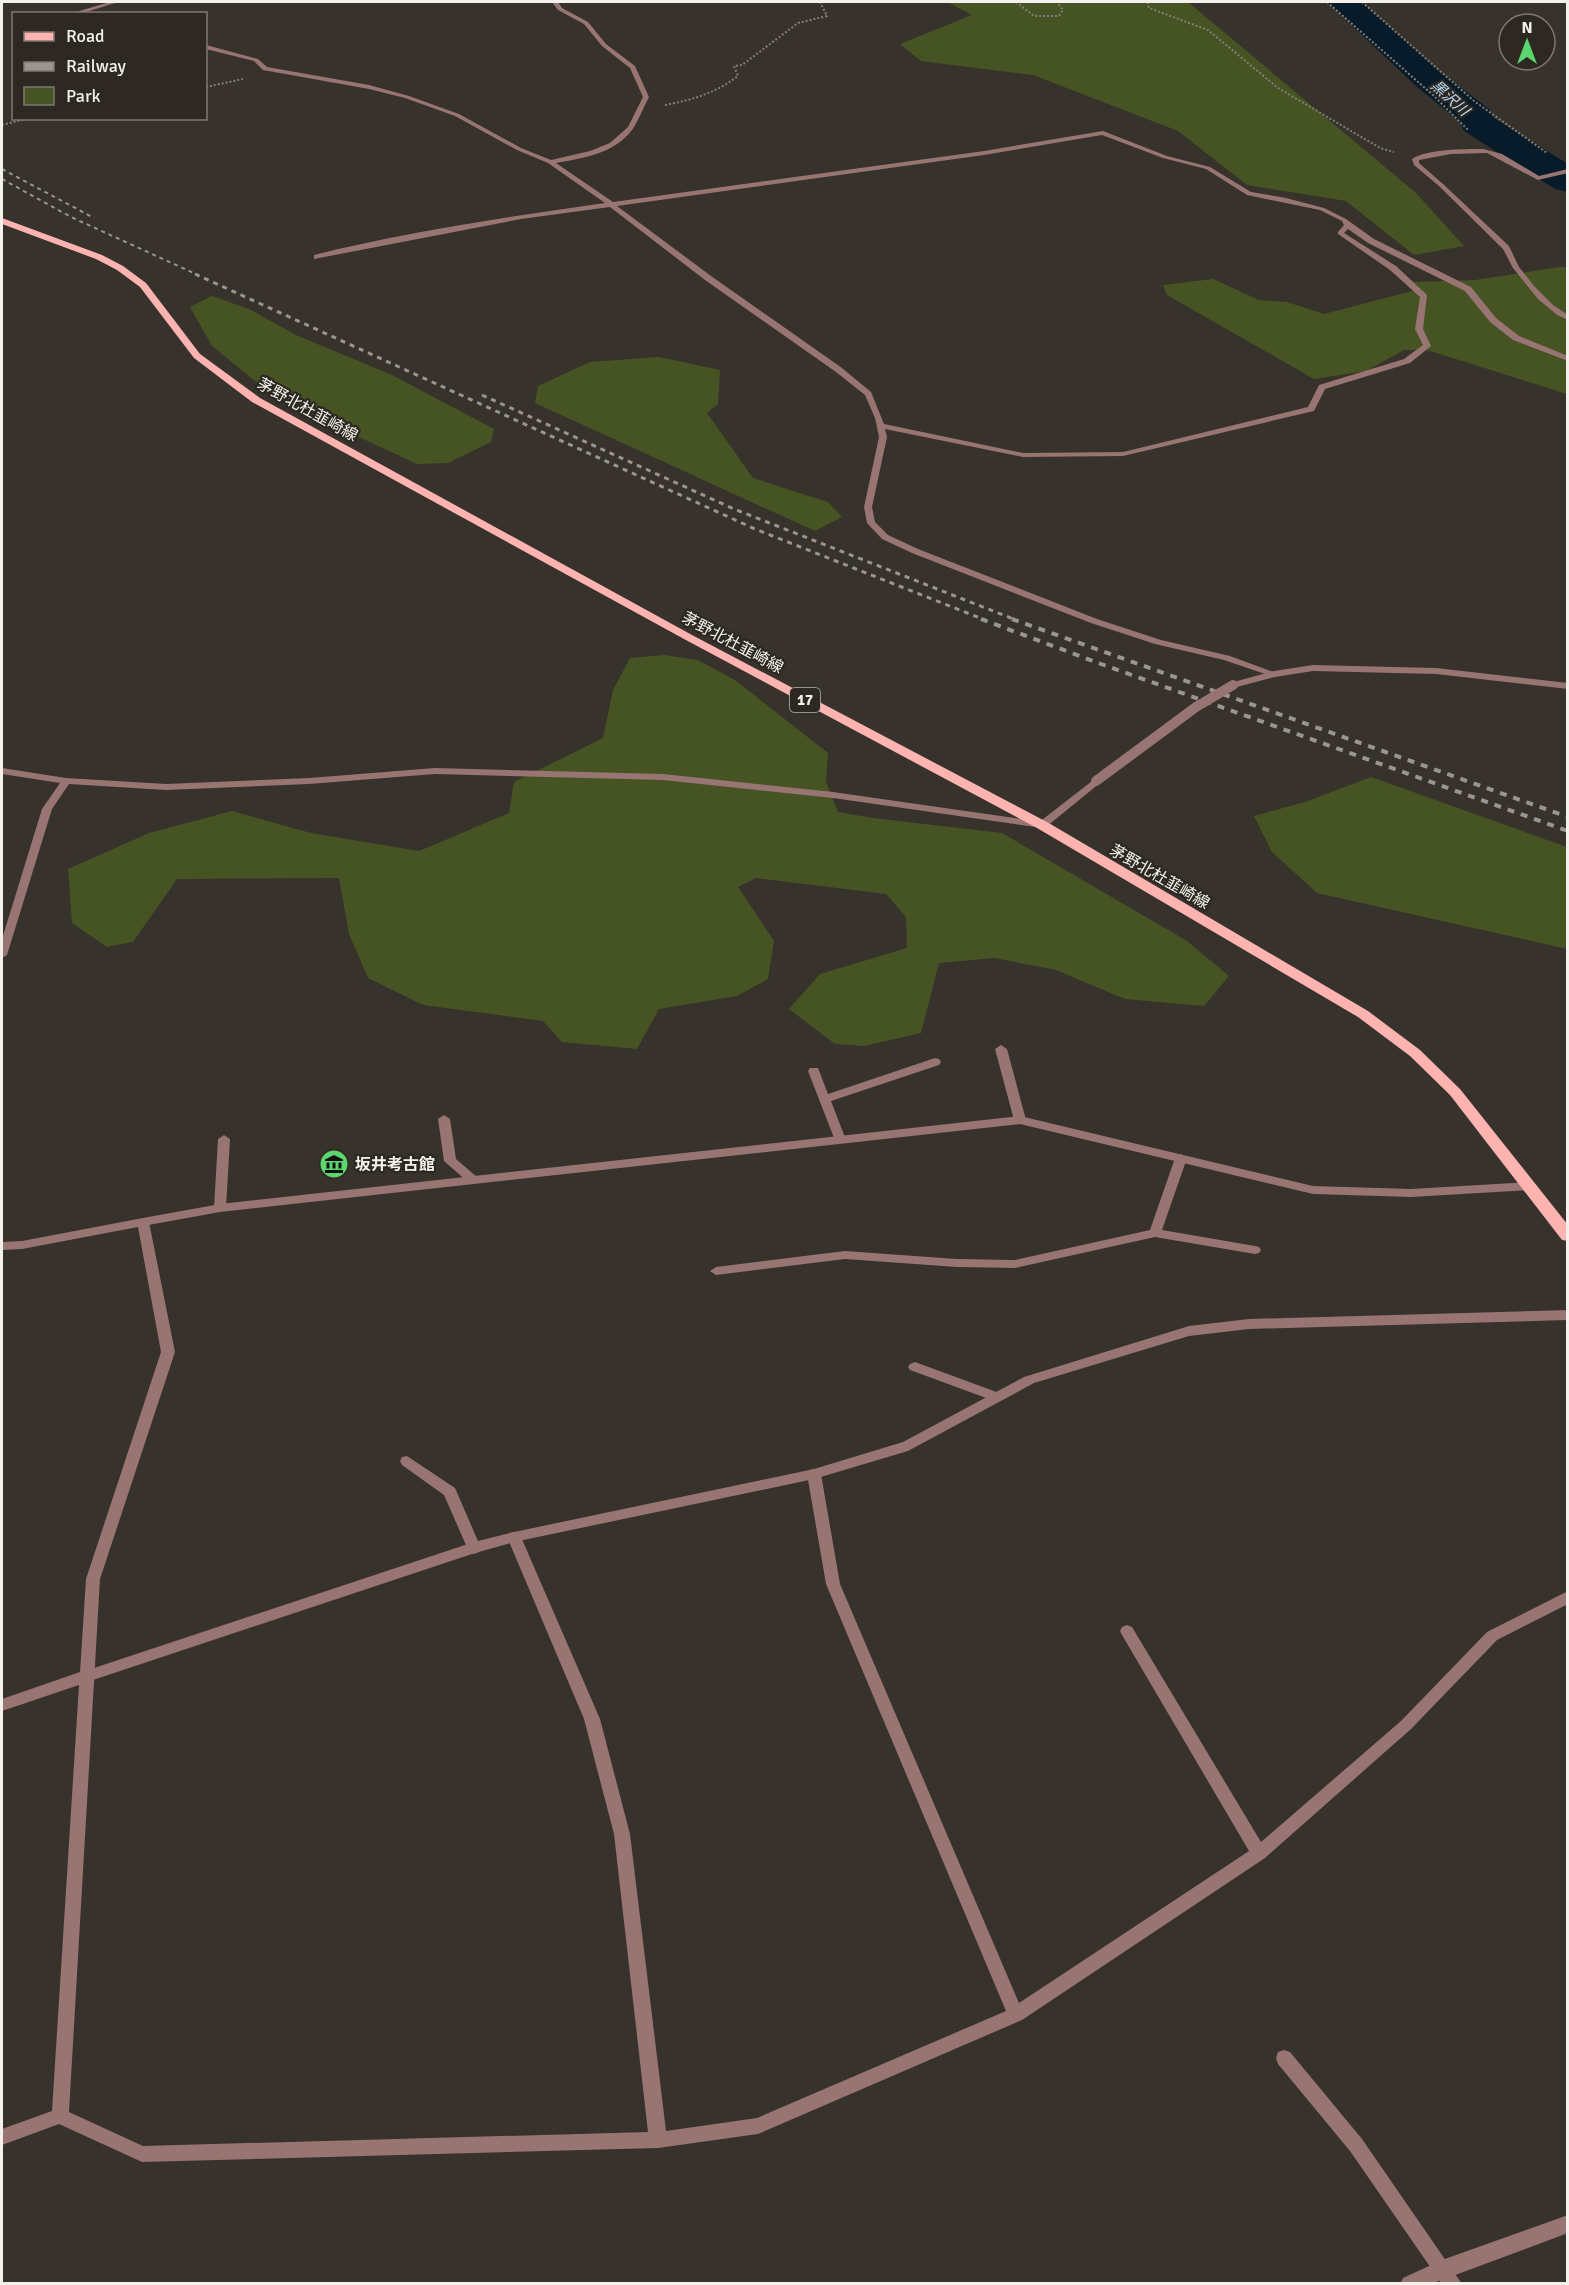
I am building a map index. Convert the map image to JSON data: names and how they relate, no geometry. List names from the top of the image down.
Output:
{
  "streets": {
    "main road": ["茅野北杜韮崎線", "17"]
  },
  "water": ["黒沢川"],
  "places": {
    "museum": ["坂井考古館"]
  },
  "legend": ["Road", "Railway", "Park"],
  "north": "top"
}
